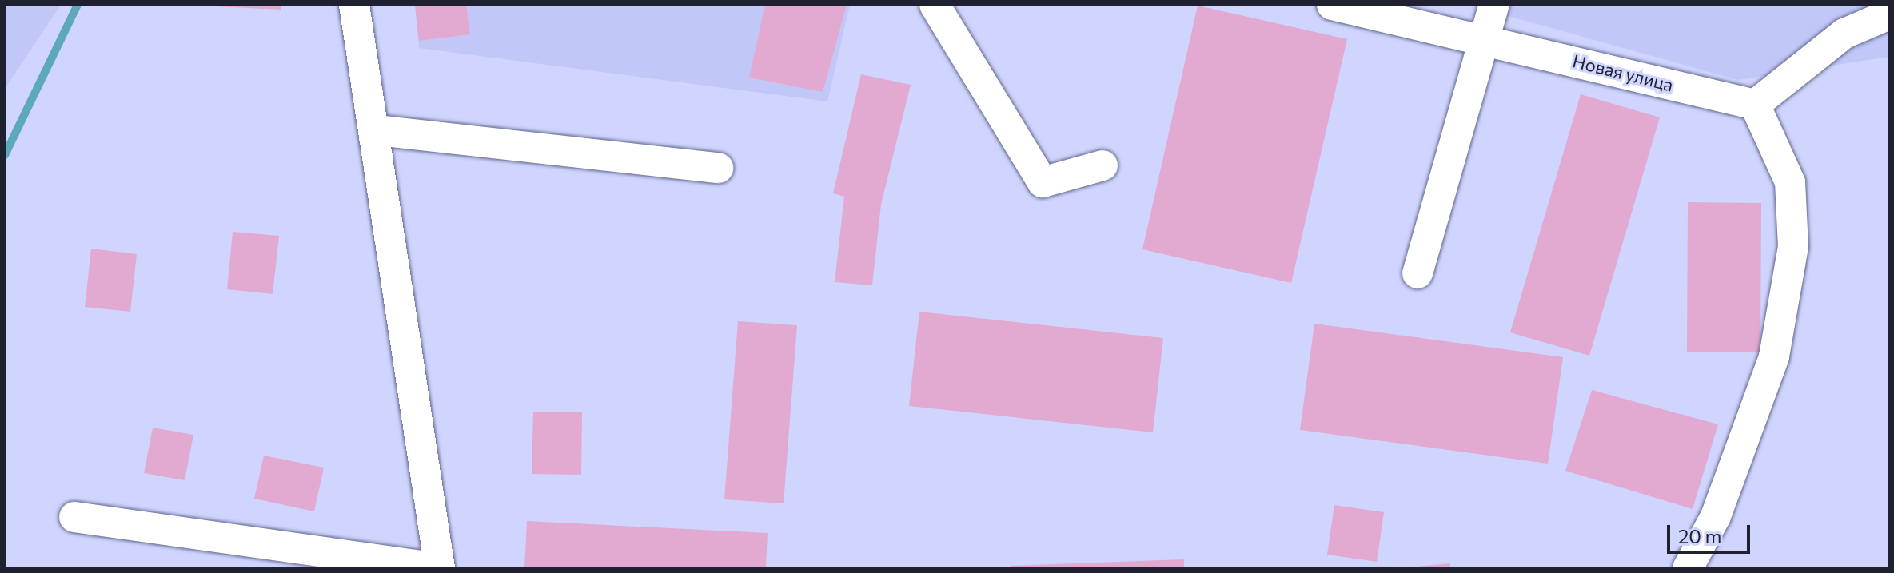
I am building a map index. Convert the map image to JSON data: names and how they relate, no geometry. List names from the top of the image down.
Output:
{
  "streets": {
    "street": ["Новая улица"]
  },
  "scale_bar": "20 m"
}
